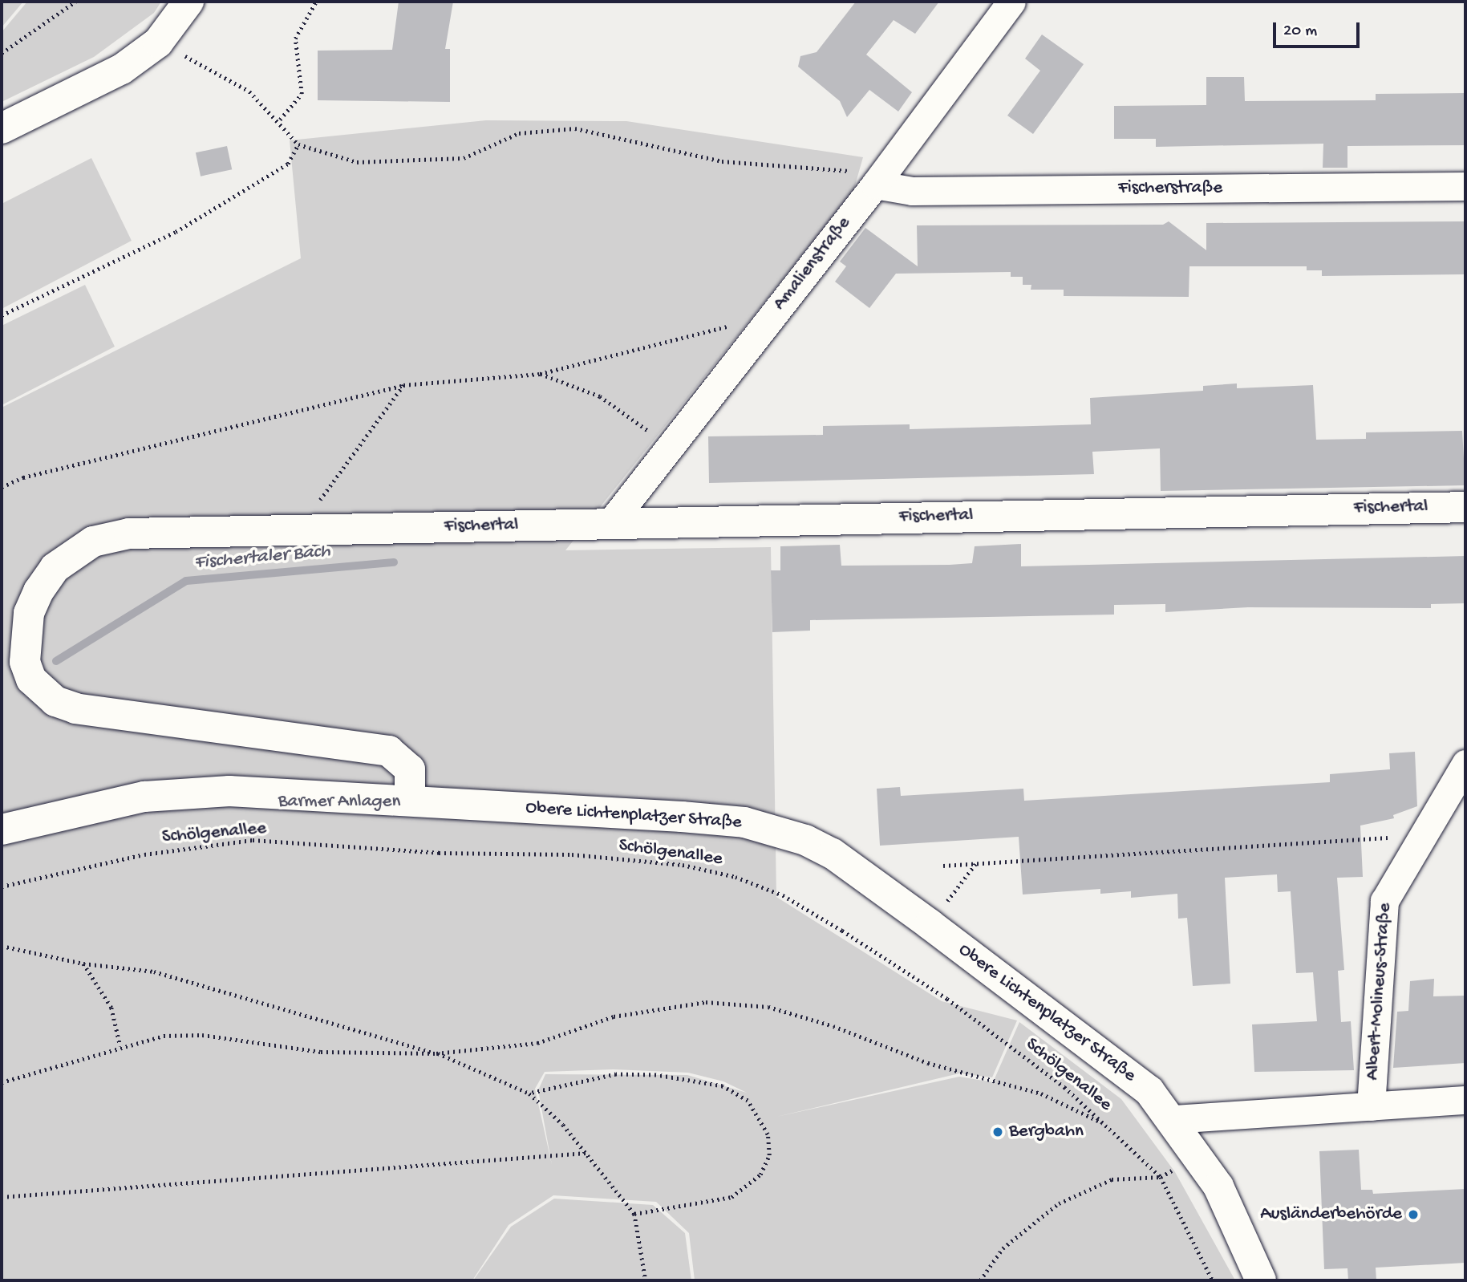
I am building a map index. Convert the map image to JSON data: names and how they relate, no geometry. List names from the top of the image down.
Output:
{
  "streets": {
    "street": [
      "Fischerstraße",
      "Amalienstraße",
      "Fischertal",
      "Obere Lichtenplatzer Straße",
      "Albert-Molineus-Straße"
    ],
    "path": ["Schölgenallee"]
  },
  "crossings": [
    ["Fischerstraße", "Amalienstraße"],
    ["Amalienstraße", "Fischertal"],
    ["Fischertal", "Obere Lichtenplatzer Straße"]
  ],
  "water": ["Fischertaler Bach"],
  "parks": ["Barmer Anlagen"],
  "places": ["Bergbahn", "Ausländerbehörde"],
  "scale_bar": "20 m"
}
